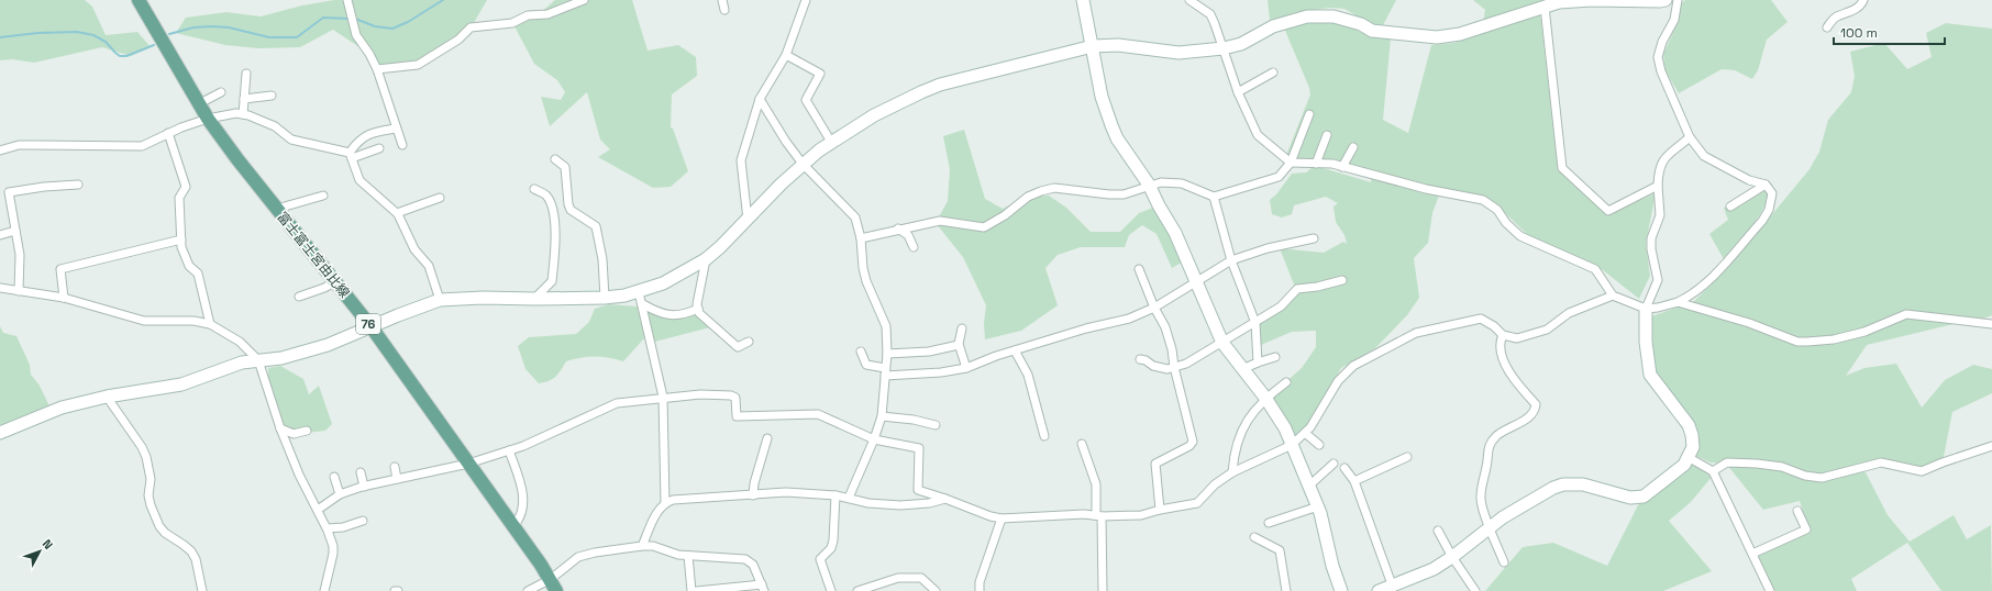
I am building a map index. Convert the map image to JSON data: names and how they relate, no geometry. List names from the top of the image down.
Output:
{
  "streets": {
    "main road": ["富士富士宮由比線", "76"]
  },
  "scale_bar": "100 m",
  "north": "top right"
}
